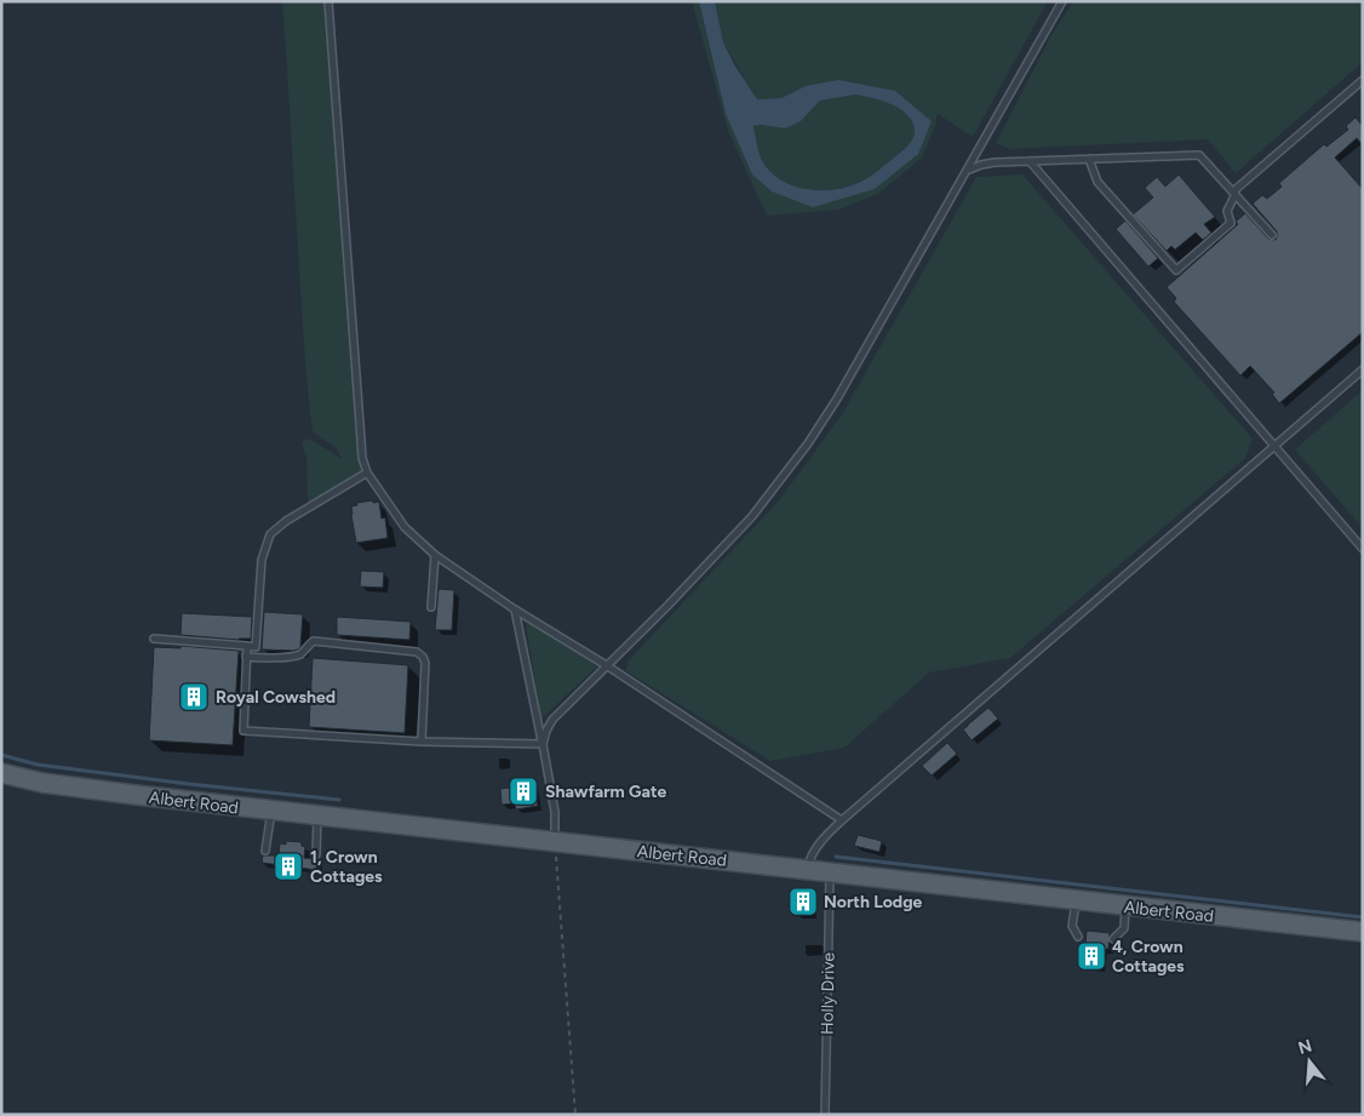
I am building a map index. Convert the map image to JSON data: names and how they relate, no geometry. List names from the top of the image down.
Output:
{
  "streets": {
    "main road": ["Albert Road"],
    "lane": ["Holly Drive"]
  },
  "crossings": [
    ["Albert Road", "Holly Drive"]
  ],
  "places": {
    "building": [
      "Royal Cowshed",
      "Shawfarm Gate",
      "1, Crown Cottages",
      "North Lodge",
      "4, Crown Cottages"
    ]
  },
  "north": "top"
}
